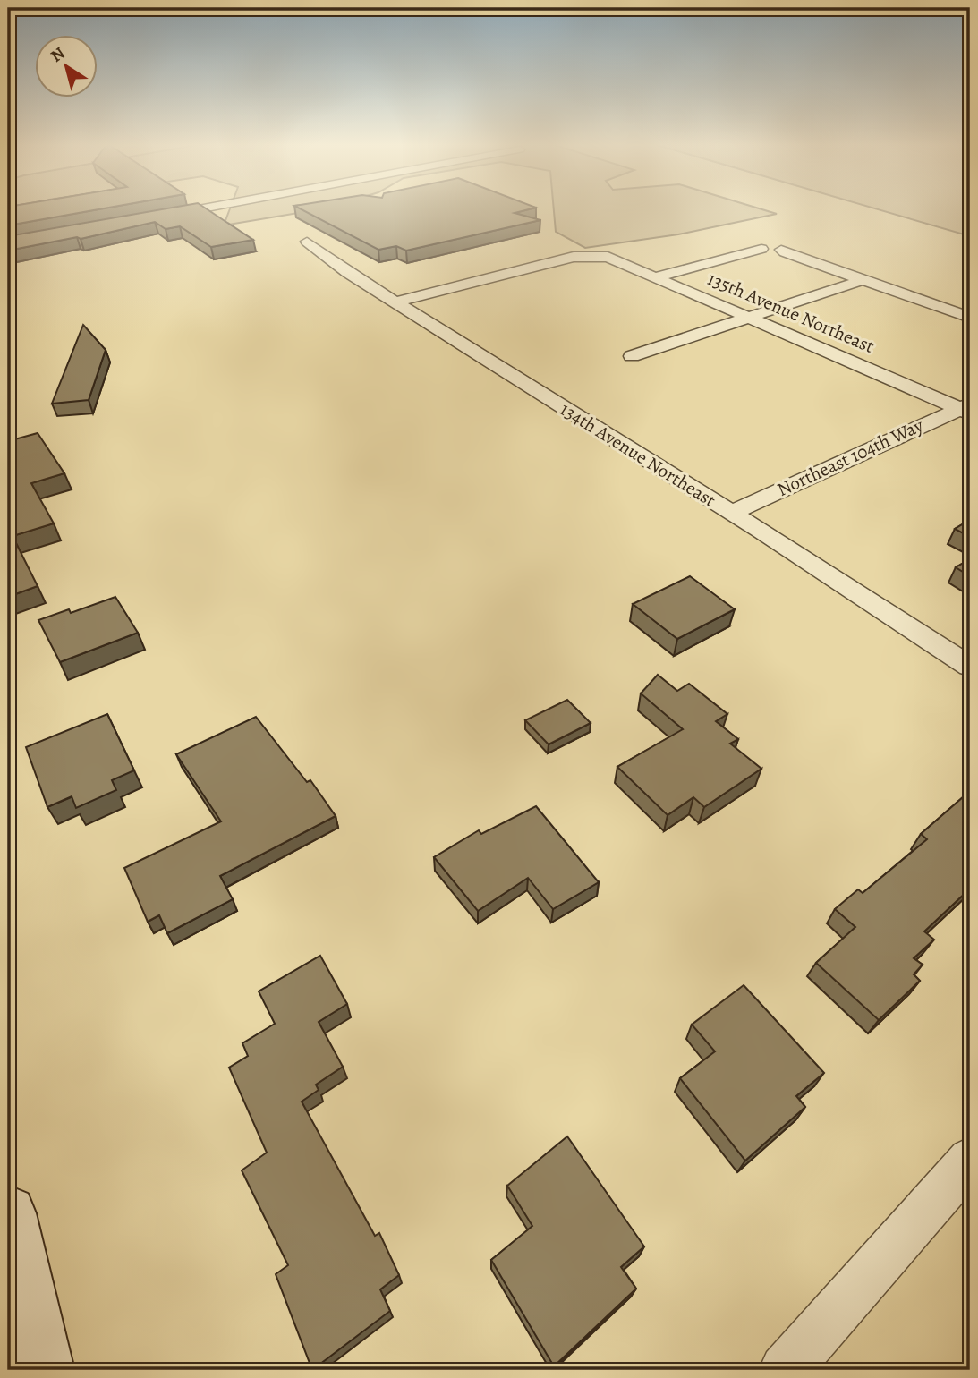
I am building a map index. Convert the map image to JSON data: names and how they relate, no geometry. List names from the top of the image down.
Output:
{
  "streets": {
    "street": ["135th Avenue Northeast", "134th Avenue Northeast", "Northeast 104th Way"]
  },
  "crossings": [
    ["135th Avenue Northeast", "134th Avenue Northeast"],
    ["135th Avenue Northeast", "Northeast 104th Way"],
    ["134th Avenue Northeast", "Northeast 104th Way"]
  ],
  "north": "top left"
}
